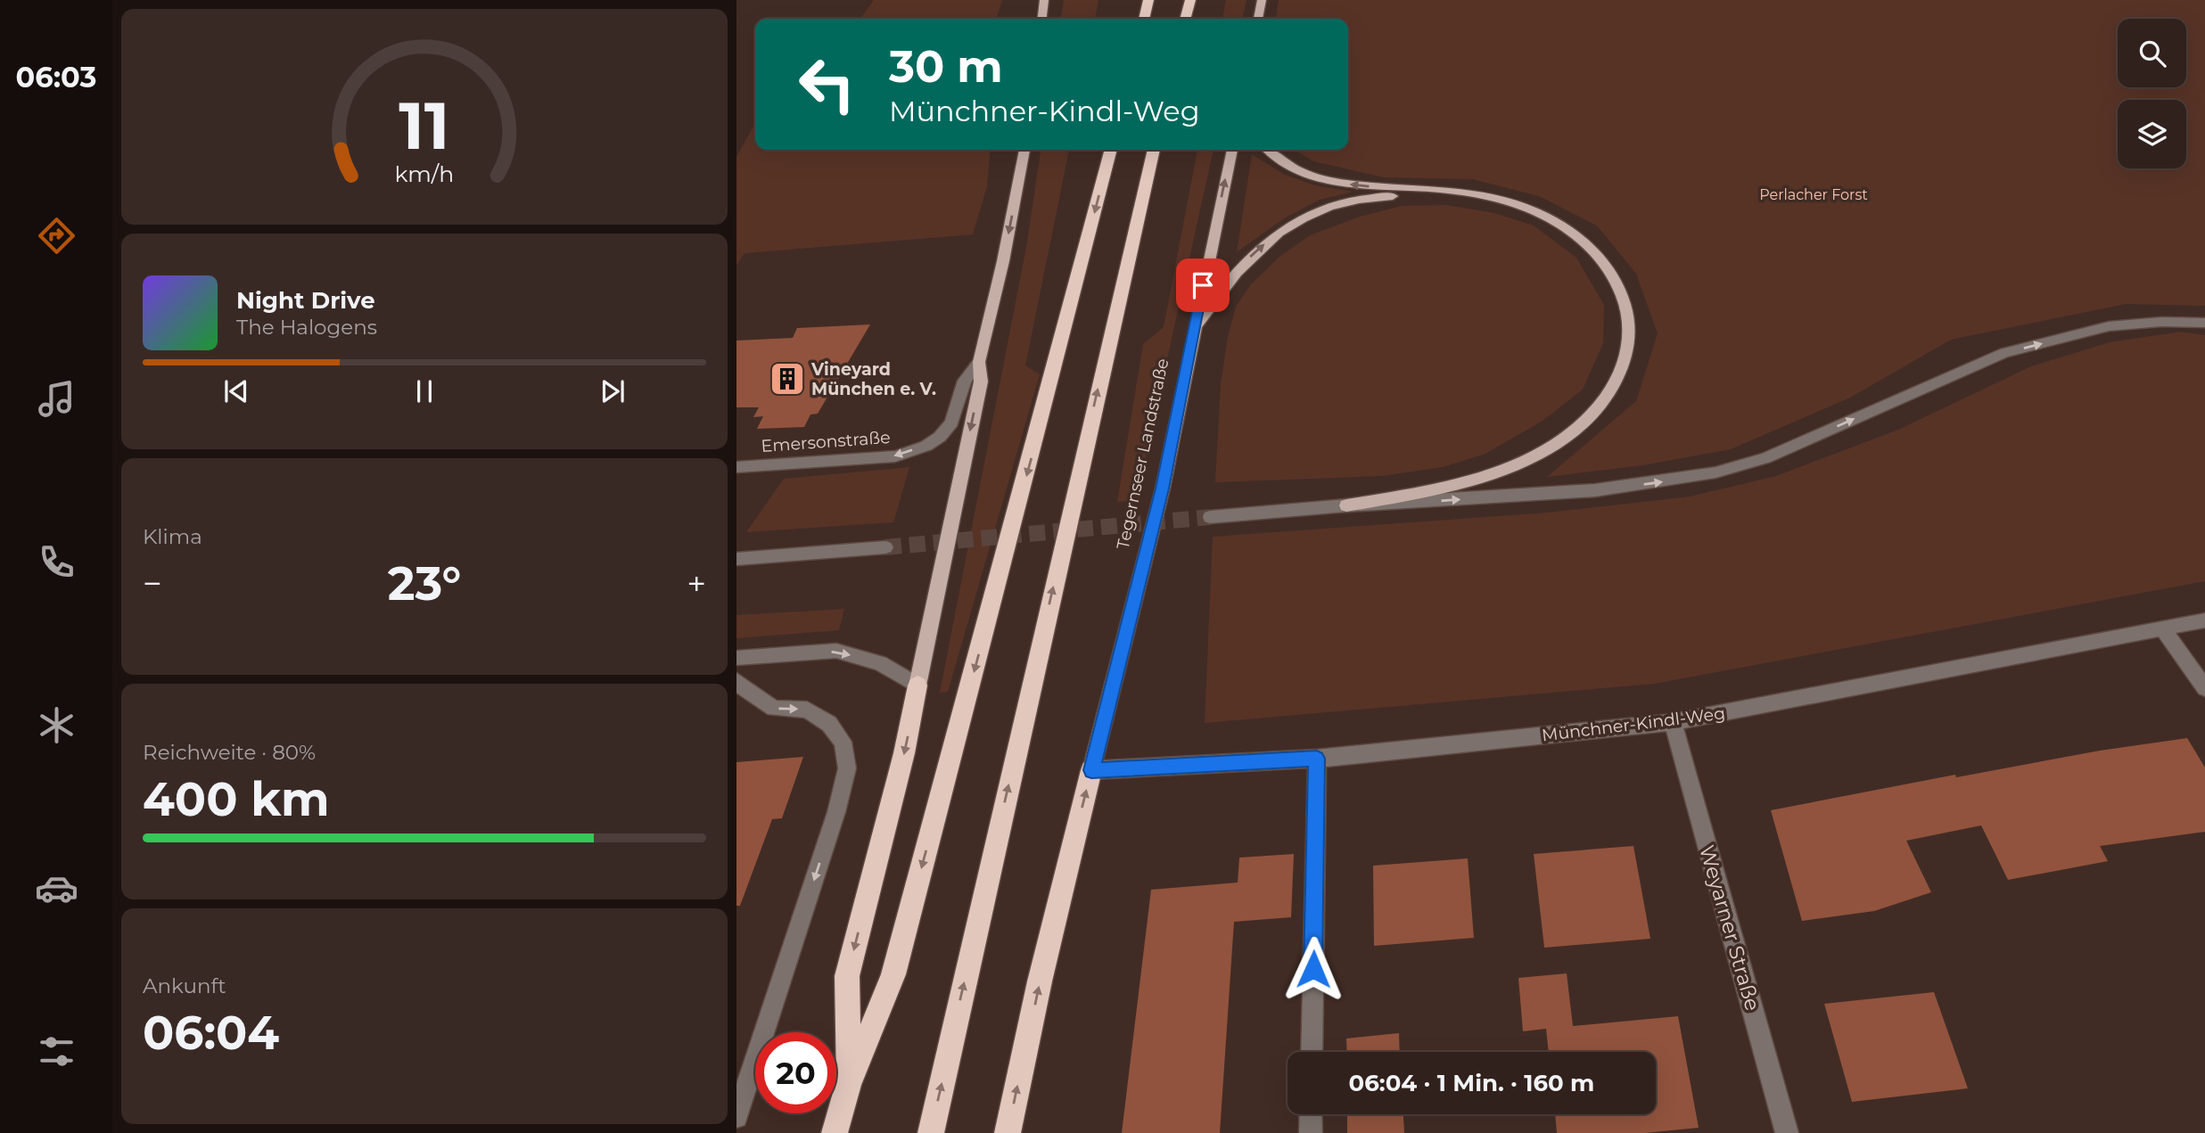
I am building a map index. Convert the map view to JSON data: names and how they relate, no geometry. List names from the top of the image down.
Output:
{
  "streets": {
    "main road": ["Tegernseer Landstraße"],
    "street": ["Emersonstraße", "Münchner-Kindl-Weg", "Weyarner Straße"]
  },
  "crossings": [
    ["Tegernseer Landstraße", "Münchner-Kindl-Weg"],
    ["Münchner-Kindl-Weg", "Weyarner Straße"]
  ],
  "parks": ["Perlacher Forst"],
  "places": {
    "building": ["Vineyard München e. V."]
  },
  "page": {
    "tabs": "06:03",
    "turn": ["30 m", "Münchner-Kindl-Weg"],
    "song": ["Night Drive", "The Halogens"],
    "tile": [
      "Klima",
      ["Reichweite · 80%", "400 km"],
      ["Ankunft", "06:04"]
    ],
    "heat": ["−", "23°", "+"],
    "limit": "20",
    "trip": "06:04 · 1 Min. · 160 m",
    "gauge": ["11", "km/h"]
  }
}
